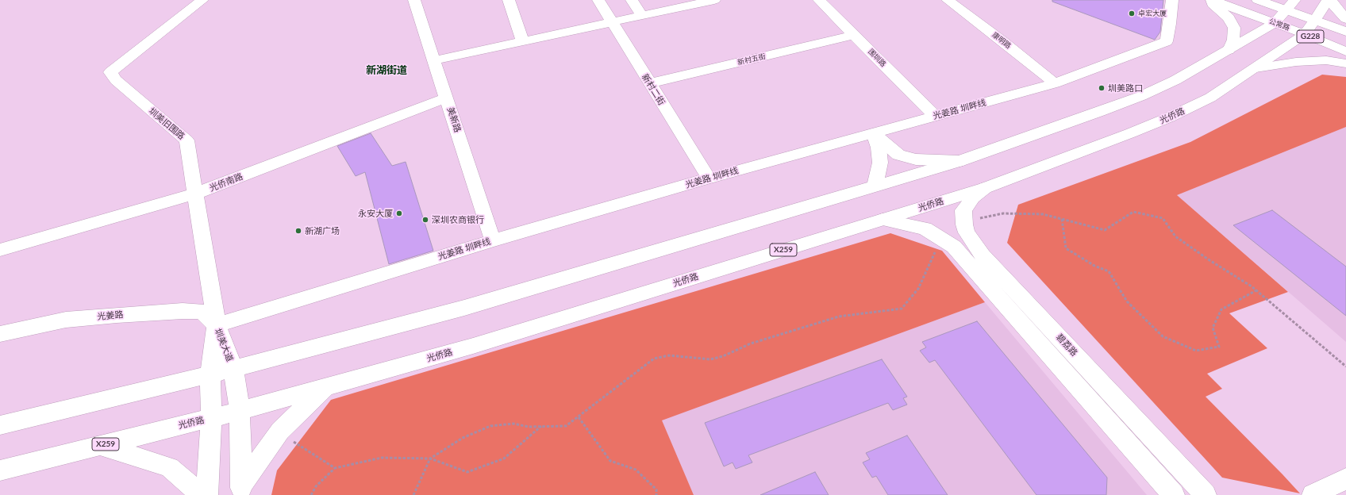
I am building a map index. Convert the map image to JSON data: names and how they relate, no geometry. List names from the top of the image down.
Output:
{
  "streets": {
    "main road": [
      "公常路",
      "G228",
      "康明路",
      "围圳路",
      "新村五街",
      "新村二街",
      "光姜路 圳畔线",
      "光侨路",
      "美新路",
      "圳美旧围路",
      "光侨南路",
      "X259",
      "光姜路",
      "圳美大道",
      "碧荔路"
    ]
  },
  "crossings": [
    ["公常路", "光侨路"],
    ["康明路", "光姜路 圳畔线"],
    ["围圳路", "新村五街"],
    ["围圳路", "光姜路 圳畔线"],
    ["新村五街", "新村二街"],
    ["新村二街", "光姜路 圳畔线"],
    ["光姜路 圳畔线", "美新路"],
    ["光姜路 圳畔线", "圳美旧围路"],
    ["光姜路 圳畔线", "光姜路"],
    ["光姜路 圳畔线", "圳美大道"],
    ["光侨路", "圳美大道"],
    ["光侨路", "碧荔路"],
    ["美新路", "光侨南路"],
    ["圳美旧围路", "光侨南路"],
    ["圳美旧围路", "光姜路"],
    ["圳美旧围路", "圳美大道"],
    ["光姜路", "圳美大道"]
  ],
  "districts": ["新湖街道"],
  "places": [
    "卓宏大厦",
    "圳美路口",
    "永安大厦",
    "深圳农商银行",
    "新湖广场"
  ]
}
